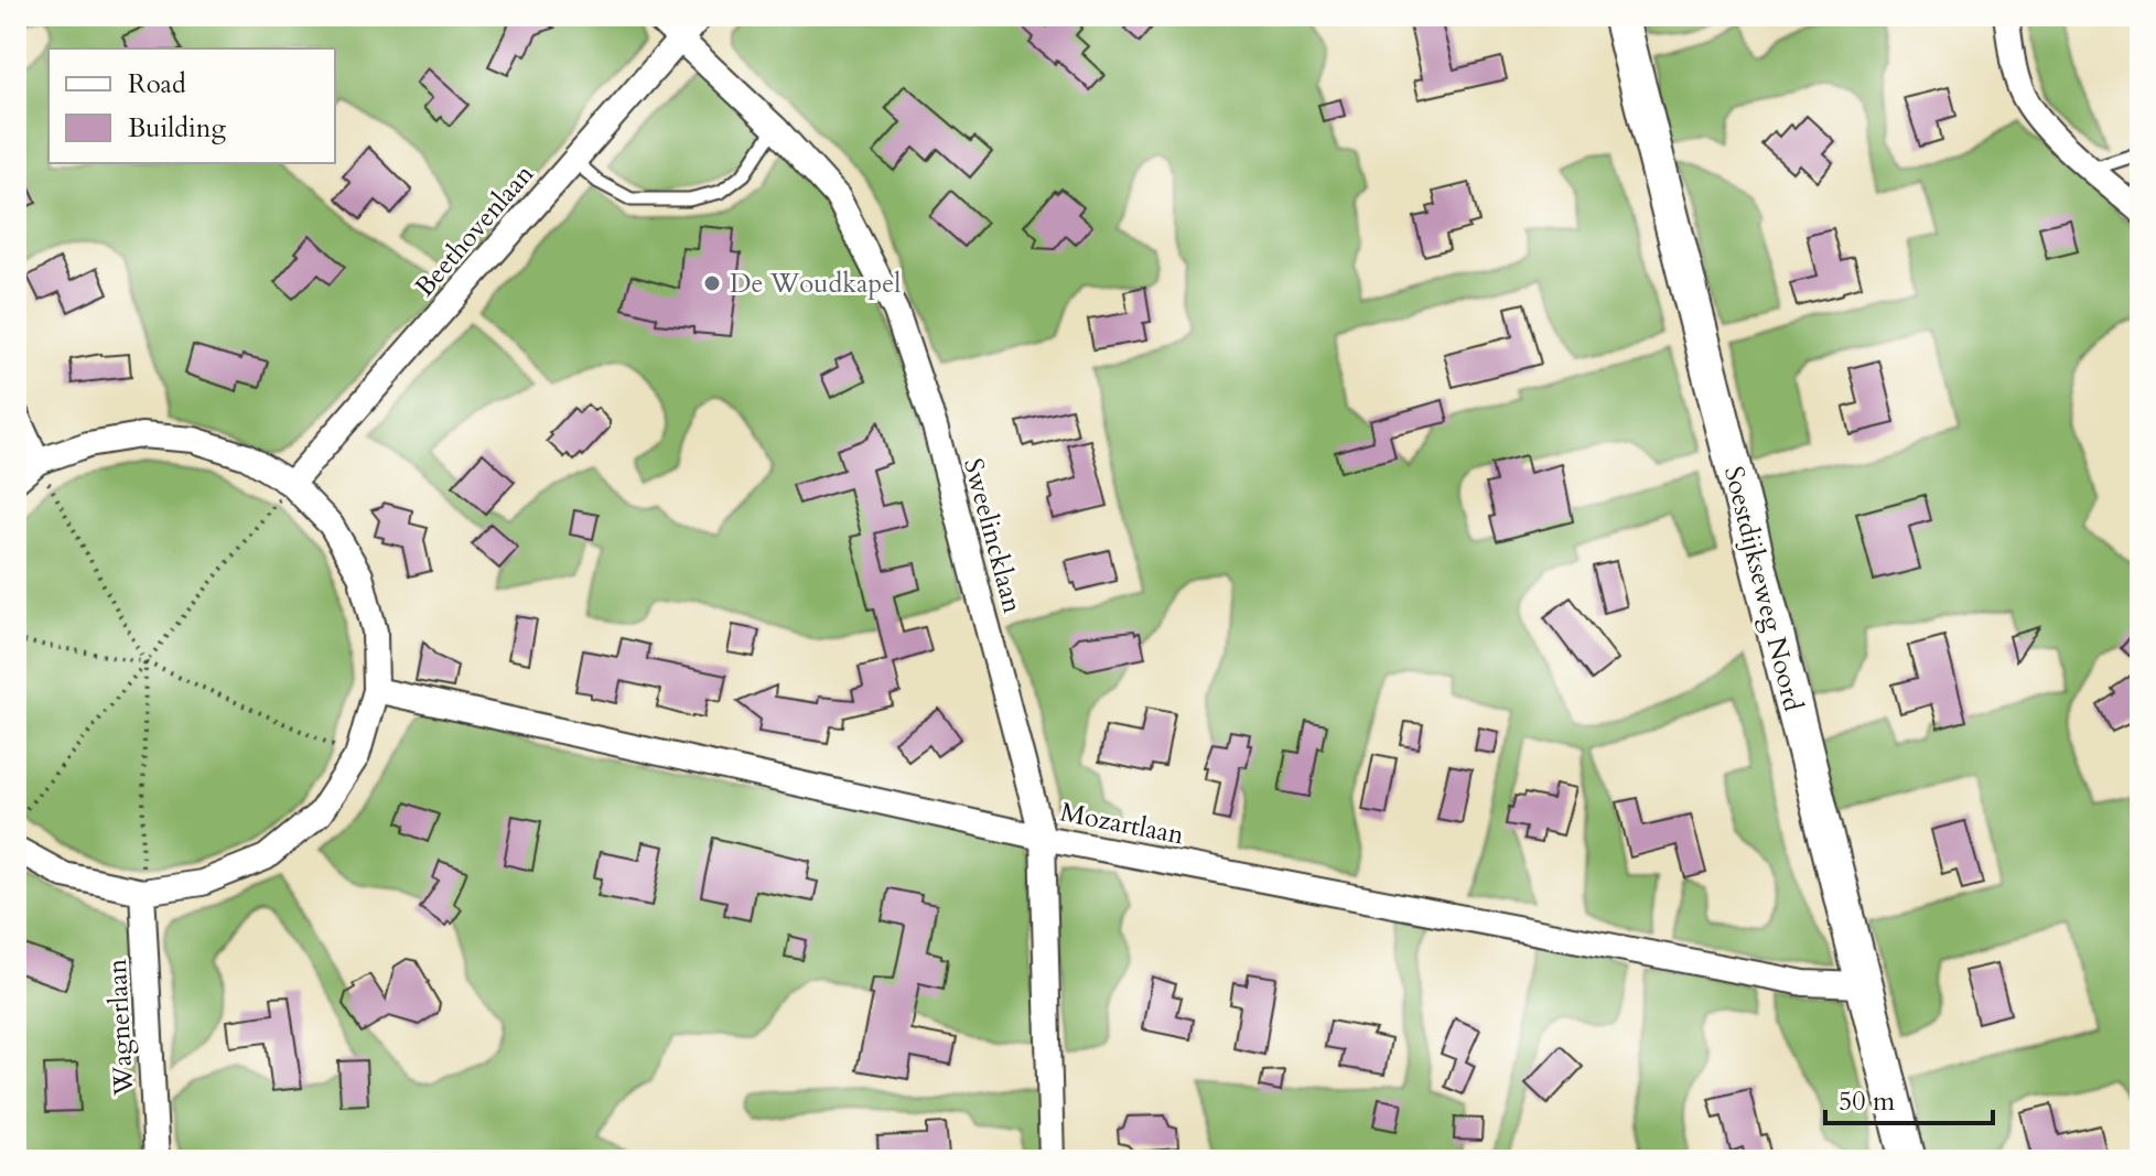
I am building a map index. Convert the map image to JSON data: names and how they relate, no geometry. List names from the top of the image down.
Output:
{
  "streets": {
    "main road": ["Soestdijkseweg Noord"],
    "street": [
      "Beethovenlaan",
      "Sweelincklaan",
      "Mozartlaan",
      "Wagnerlaan"
    ]
  },
  "crossings": [
    ["Beethovenlaan", "Sweelincklaan"],
    ["Sweelincklaan", "Mozartlaan"],
    ["Soestdijkseweg Noord", "Mozartlaan"]
  ],
  "places": ["De Woudkapel"],
  "legend": ["Road", "Building"],
  "scale_bar": "50 m"
}
